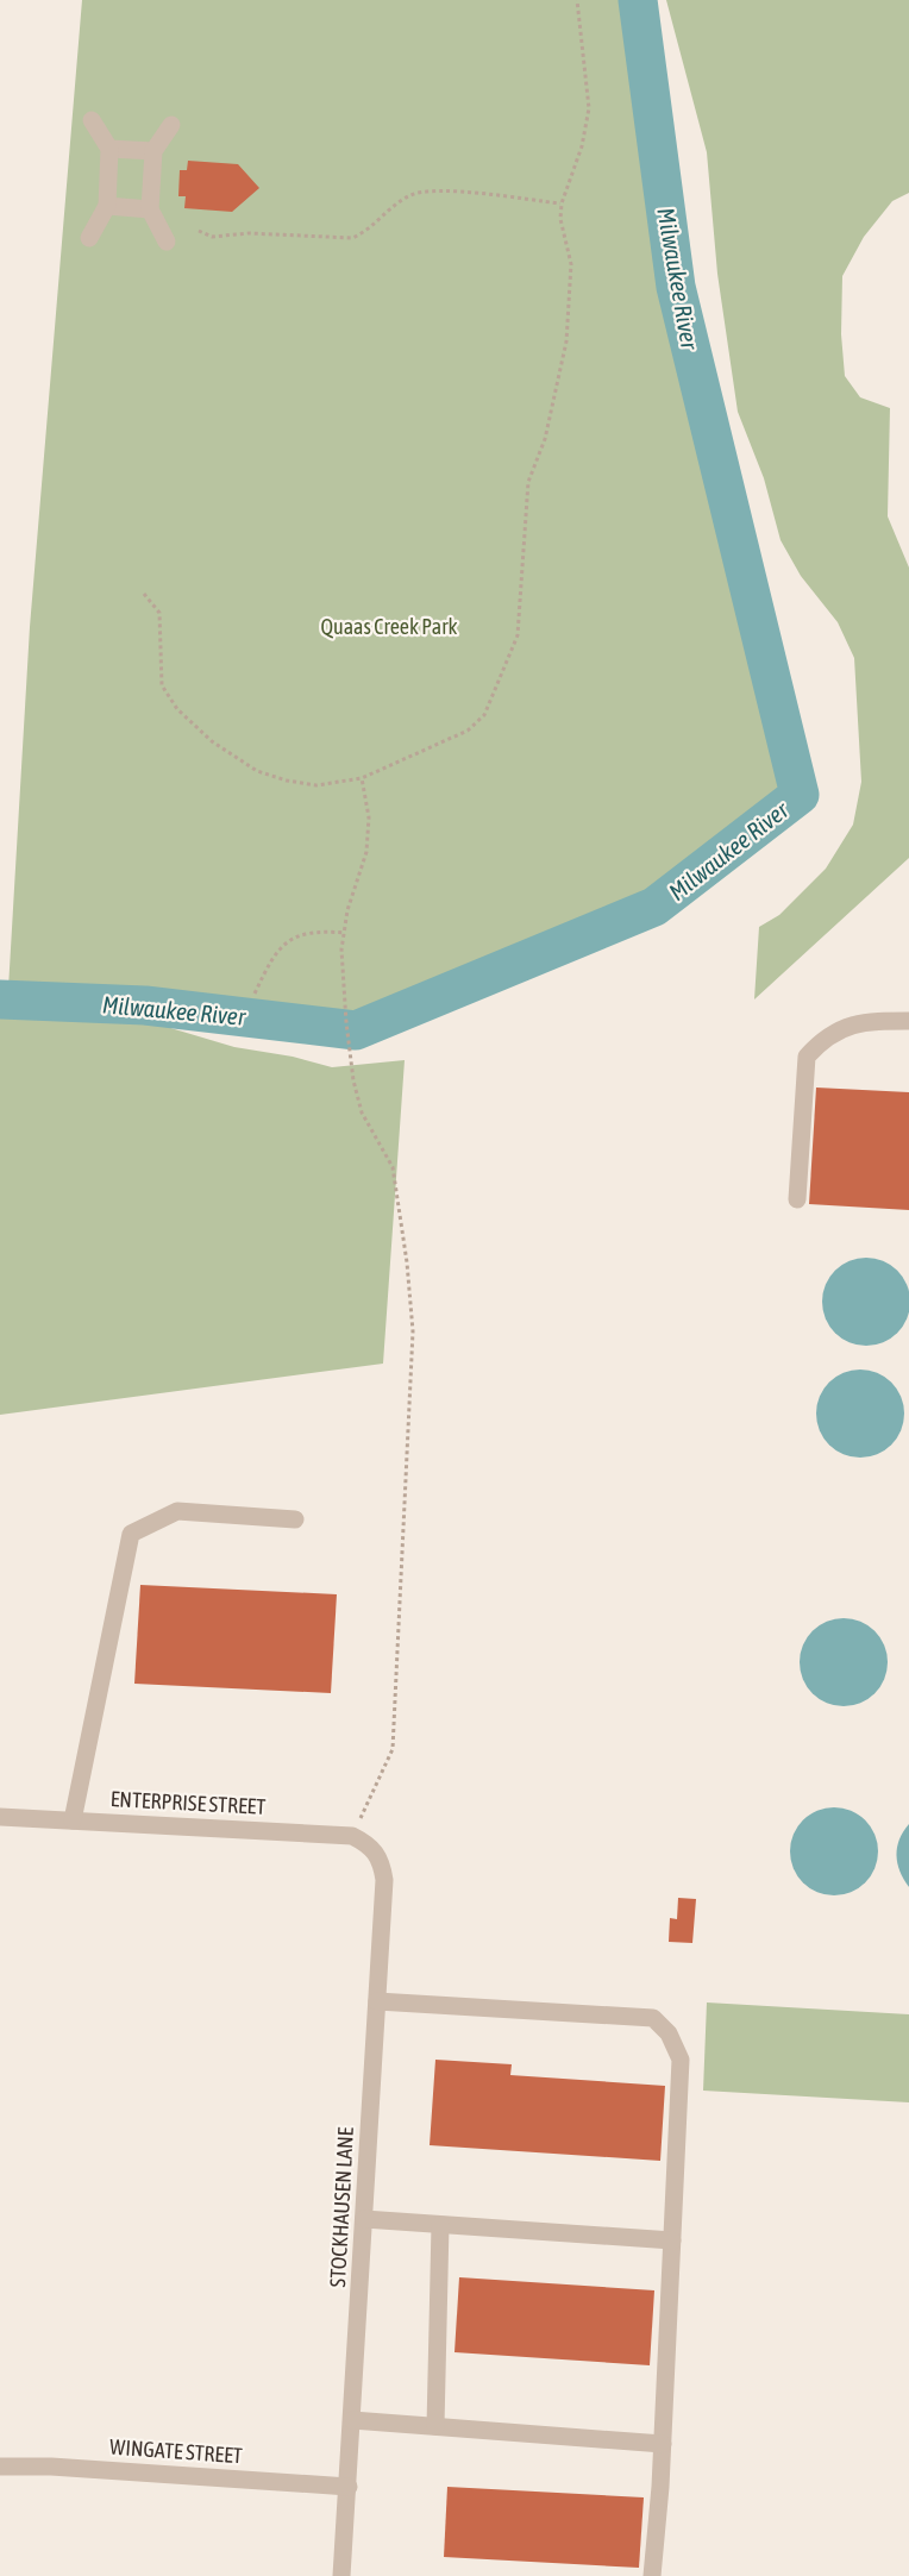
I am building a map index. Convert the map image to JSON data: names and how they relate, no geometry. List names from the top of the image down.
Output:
{
  "streets": {
    "street": ["ENTERPRISE STREET", "STOCKHAUSEN LANE", "WINGATE STREET"]
  },
  "crossings": [
    ["ENTERPRISE STREET", "STOCKHAUSEN LANE"],
    ["STOCKHAUSEN LANE", "WINGATE STREET"]
  ],
  "water": ["Milwaukee River"],
  "parks": ["Quaas Creek Park"]
}
